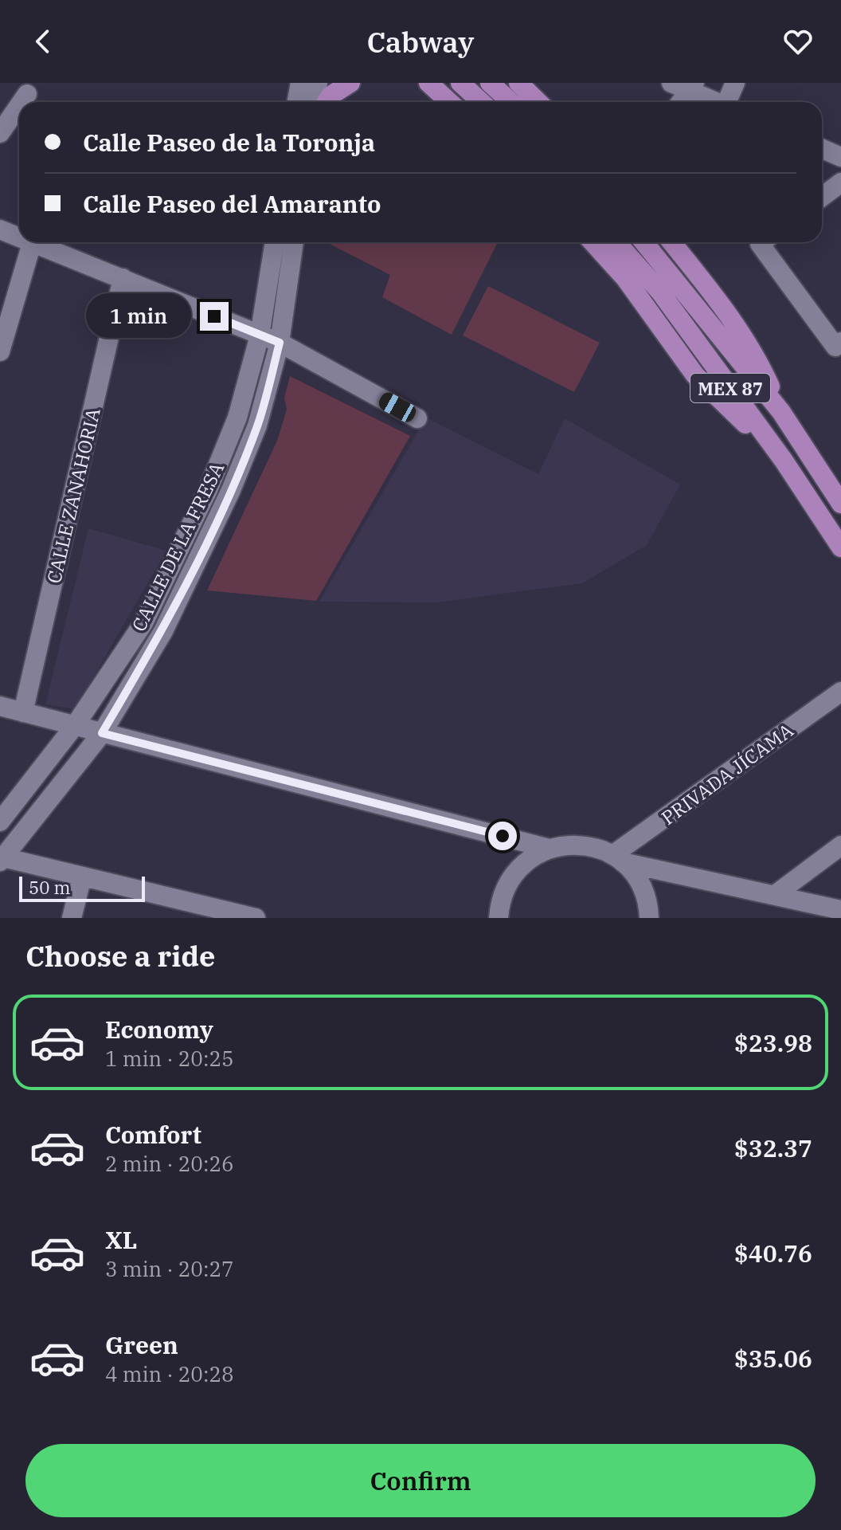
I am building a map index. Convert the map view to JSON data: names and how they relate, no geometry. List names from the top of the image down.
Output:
{
  "streets": {
    "main road": ["MEX 87"],
    "street": ["CALLE ZANAHORIA", "CALLE DE LA FRESA", "PRIVADA JÍCAMA"]
  },
  "scale_bar": "50 m",
  "page": {
    "header": "Cabway",
    "banner": ["Calle Paseo de la Toronja", "Calle Paseo del Amaranto"],
    "bubble": "1 min",
    "scale": "50 m",
    "heading": "Choose a ride",
    "list": [
      {
        "name": "Economy",
        "note": "1 min · 20:25",
        "value": "$23.98"
      },
      {
        "name": "Comfort",
        "note": "2 min · 20:26",
        "value": "$32.37"
      },
      {
        "name": "XL",
        "note": "3 min · 20:27",
        "value": "$40.76"
      },
      {
        "name": "Green",
        "note": "4 min · 20:28",
        "value": "$35.06"
      }
    ],
    "buttons": "Confirm"
  }
}
